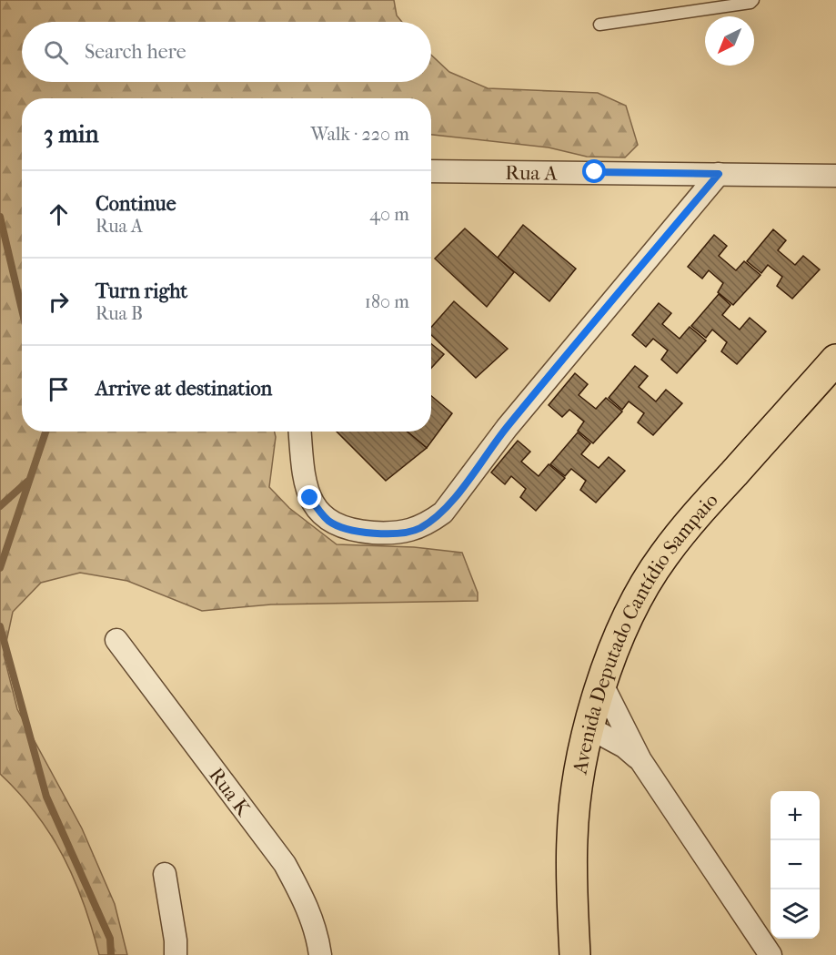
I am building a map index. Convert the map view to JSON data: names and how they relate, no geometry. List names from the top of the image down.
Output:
{
  "streets": {
    "main road": ["Avenida Deputado Cantídio Sampaio"],
    "street": ["Rua A", "Rua K"]
  },
  "north": "bottom left",
  "page": {
    "search": "Search here",
    "heading": ["3 min", "Walk · 220 m"],
    "list": [
      ["Continue", "Rua A", "40 m"],
      ["Turn right", "Rua B", "180 m"],
      "Arrive at destination"
    ],
    "map_buttons": ["+", "−"]
  }
}
